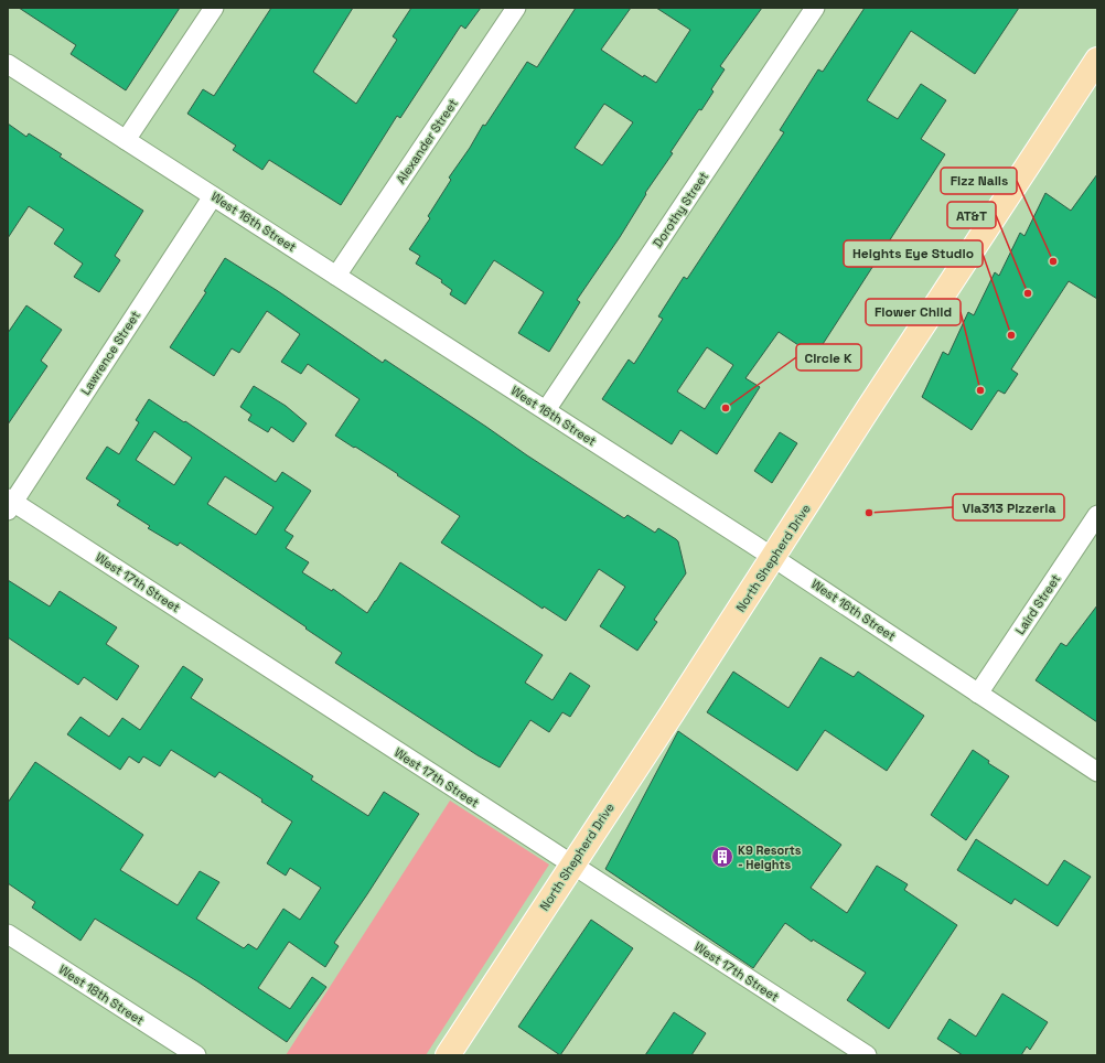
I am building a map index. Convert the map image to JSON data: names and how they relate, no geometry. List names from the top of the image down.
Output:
{
  "streets": {
    "main road": ["North Shepherd Drive"],
    "street": [
      "Alexander Street",
      "Dorothy Street",
      "West 16th Street",
      "Lawrence Street",
      "West 17th Street",
      "Laird Street",
      "West 18th Street"
    ]
  },
  "crossings": [
    ["Alexander Street", "West 16th Street"],
    ["Dorothy Street", "West 16th Street"],
    ["West 16th Street", "Lawrence Street"],
    ["West 16th Street", "North Shepherd Drive"],
    ["West 16th Street", "Laird Street"],
    ["Lawrence Street", "West 17th Street"],
    ["North Shepherd Drive", "West 17th Street"]
  ],
  "places": {
    "other": [
      "Fizz Nails",
      "AT&T",
      "Heights Eye Studio",
      "Flower Child",
      "Circle K",
      "Via313 Pizzeria"
    ],
    "building": ["K9 Resorts - Heights"]
  }
}
